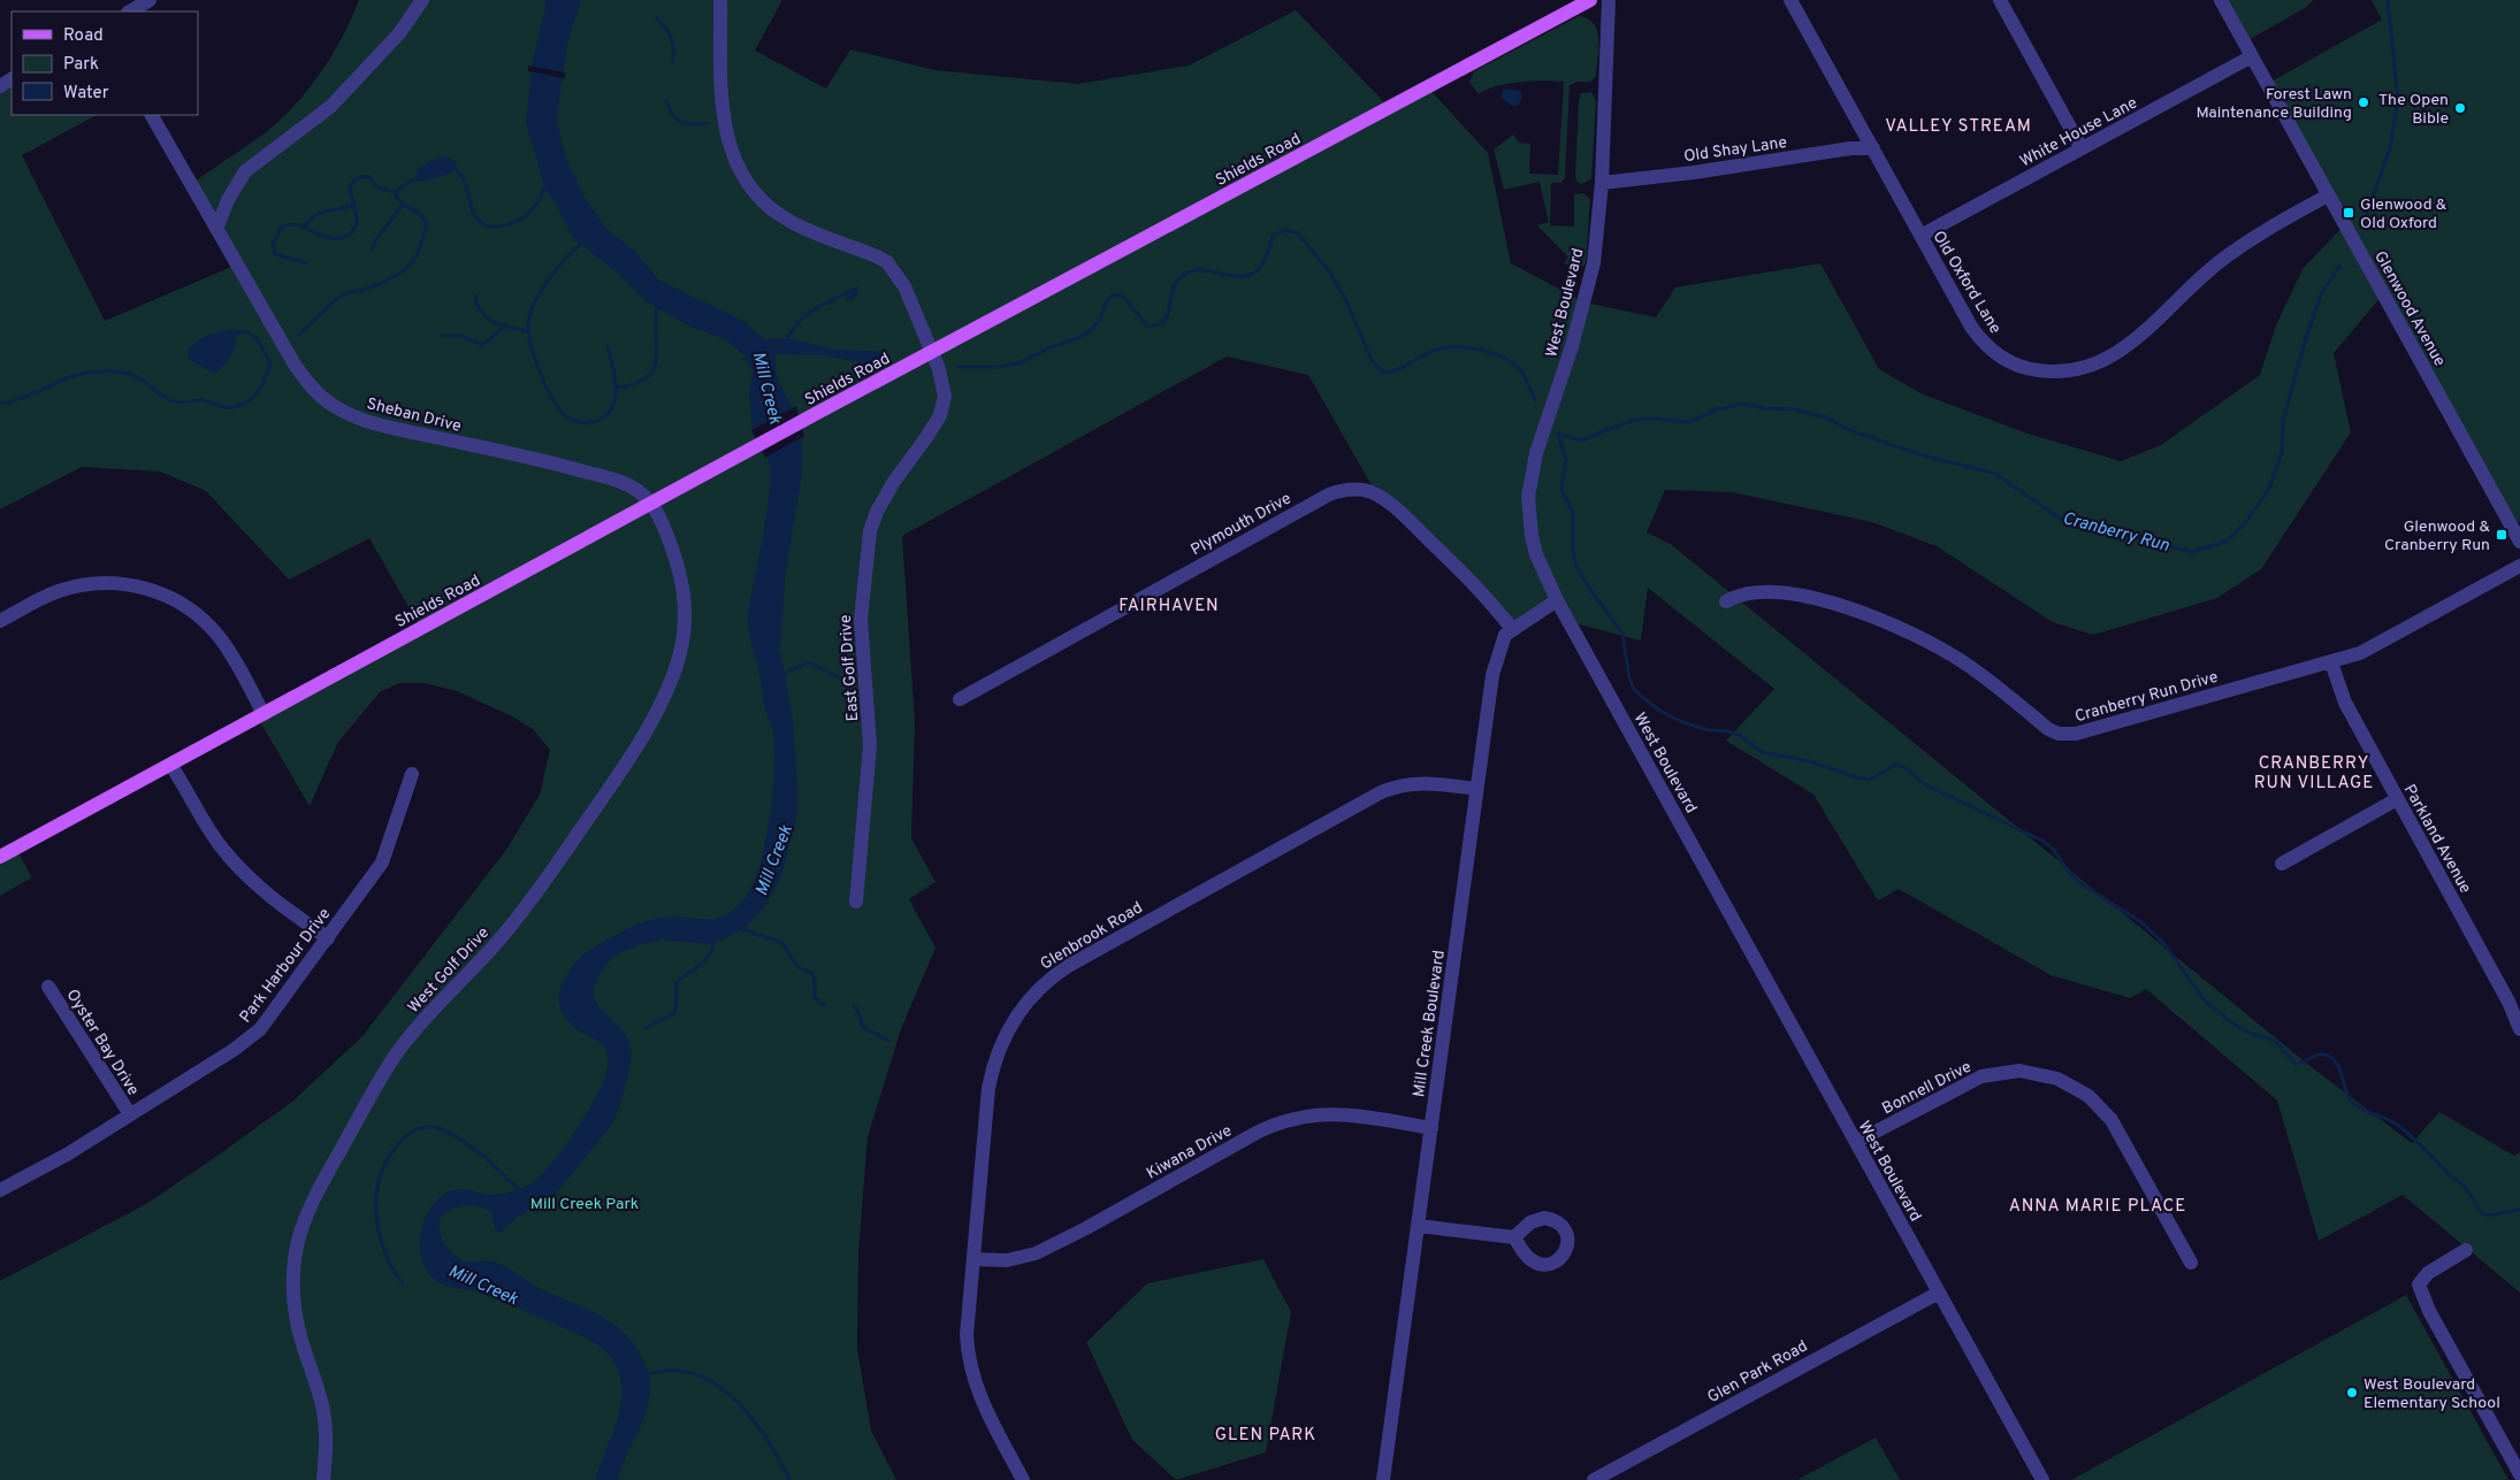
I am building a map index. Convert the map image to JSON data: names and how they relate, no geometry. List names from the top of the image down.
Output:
{
  "streets": {
    "main road": ["Shields Road"],
    "street": [
      "White House Lane",
      "Old Shay Lane",
      "Old Oxford Lane",
      "West Boulevard",
      "Glenwood Avenue",
      "Sheban Drive",
      "Plymouth Drive",
      "East Golf Drive",
      "Cranberry Run Drive",
      "Parkland Avenue",
      "Glenbrook Road",
      "Park Harbour Drive",
      "West Golf Drive",
      "Mill Creek Boulevard",
      "Oyster Bay Drive",
      "Bonnell Drive",
      "Kiwana Drive",
      "Glen Park Road"
    ]
  },
  "crossings": [
    ["White House Lane", "Old Oxford Lane"],
    ["White House Lane", "Glenwood Avenue"],
    ["Old Shay Lane", "Old Oxford Lane"],
    ["Old Shay Lane", "West Boulevard"],
    ["Shields Road", "Sheban Drive"],
    ["Shields Road", "East Golf Drive"],
    ["Shields Road", "West Golf Drive"],
    ["Old Oxford Lane", "Glenwood Avenue"],
    ["West Boulevard", "Mill Creek Boulevard"],
    ["West Boulevard", "Bonnell Drive"],
    ["West Boulevard", "Glen Park Road"],
    ["Sheban Drive", "West Golf Drive"],
    ["Plymouth Drive", "Mill Creek Boulevard"],
    ["Cranberry Run Drive", "Parkland Avenue"],
    ["Glenbrook Road", "Mill Creek Boulevard"],
    ["Glenbrook Road", "Kiwana Drive"],
    ["Park Harbour Drive", "Oyster Bay Drive"],
    ["Mill Creek Boulevard", "Kiwana Drive"]
  ],
  "districts": [
    "VALLEY STREAM",
    "FAIRHAVEN",
    "CRANBERRY RUN VILLAGE",
    "ANNA MARIE PLACE",
    "GLEN PARK"
  ],
  "water": ["Mill Creek", "Cranberry Run"],
  "parks": ["Mill Creek Park"],
  "places": {
    "other": ["Forest Lawn Maintenance Building", "The Open Bible", "West Boulevard Elementary School"],
    "transit": ["Glenwood & Old Oxford", "Glenwood & Cranberry Run"]
  },
  "legend": ["Road", "Park", "Water"]
}
